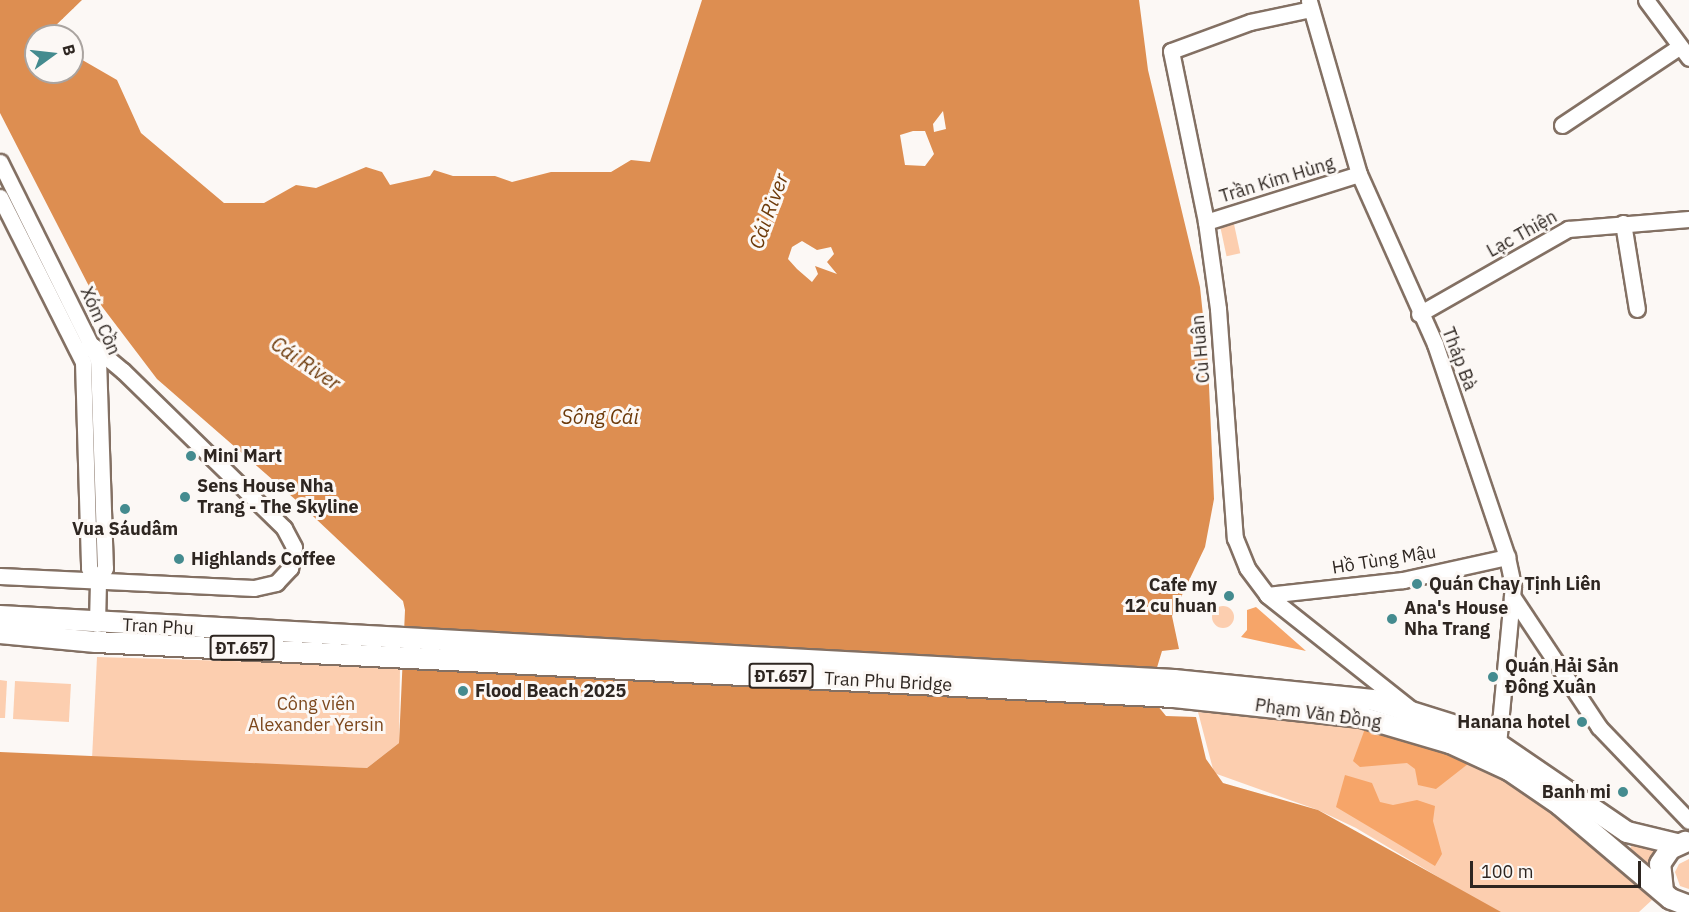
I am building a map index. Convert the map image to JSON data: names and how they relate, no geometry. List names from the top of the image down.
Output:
{
  "streets": {
    "main road": [
      "Tran Phu",
      "ĐT.657",
      "Tran Phu Bridge",
      "Phạm Văn Đồng"
    ],
    "street": [
      "Trần Kim Hùng",
      "Lạc Thiện",
      "Xóm Cồn",
      "Cù Huân",
      "Tháp Bà",
      "Hồ Tùng Mậu"
    ]
  },
  "crossings": [
    ["Trần Kim Hùng", "Cù Huân"],
    ["Trần Kim Hùng", "Tháp Bà"],
    ["Lạc Thiện", "Tháp Bà"],
    ["Xóm Cồn", "Tran Phu"],
    ["Cù Huân", "Tháp Bà"],
    ["Cù Huân", "Hồ Tùng Mậu"],
    ["Cù Huân", "Phạm Văn Đồng"],
    ["Tháp Bà", "Hồ Tùng Mậu"],
    ["Tháp Bà", "Phạm Văn Đồng"],
    ["Tran Phu", "Tran Phu Bridge"],
    ["Tran Phu Bridge", "Phạm Văn Đồng"]
  ],
  "water": ["Cái River", "Sông Cái"],
  "parks": ["Công viên Alexander Yersin"],
  "places": [
    "Mini Mart",
    "Sens House Nha Trang - The Skyline",
    "Vua Sáudâm",
    "Highlands Coffee",
    "Quán Chay Tịnh Liên",
    "Cafe my 12 cu huan",
    "Ana's House Nha Trang",
    "Quán Hải Sản Đông Xuân",
    "Flood Beach 2025",
    "Hanana hotel",
    "Banh mi"
  ],
  "scale_bar": "100 m",
  "north": "right"
}
